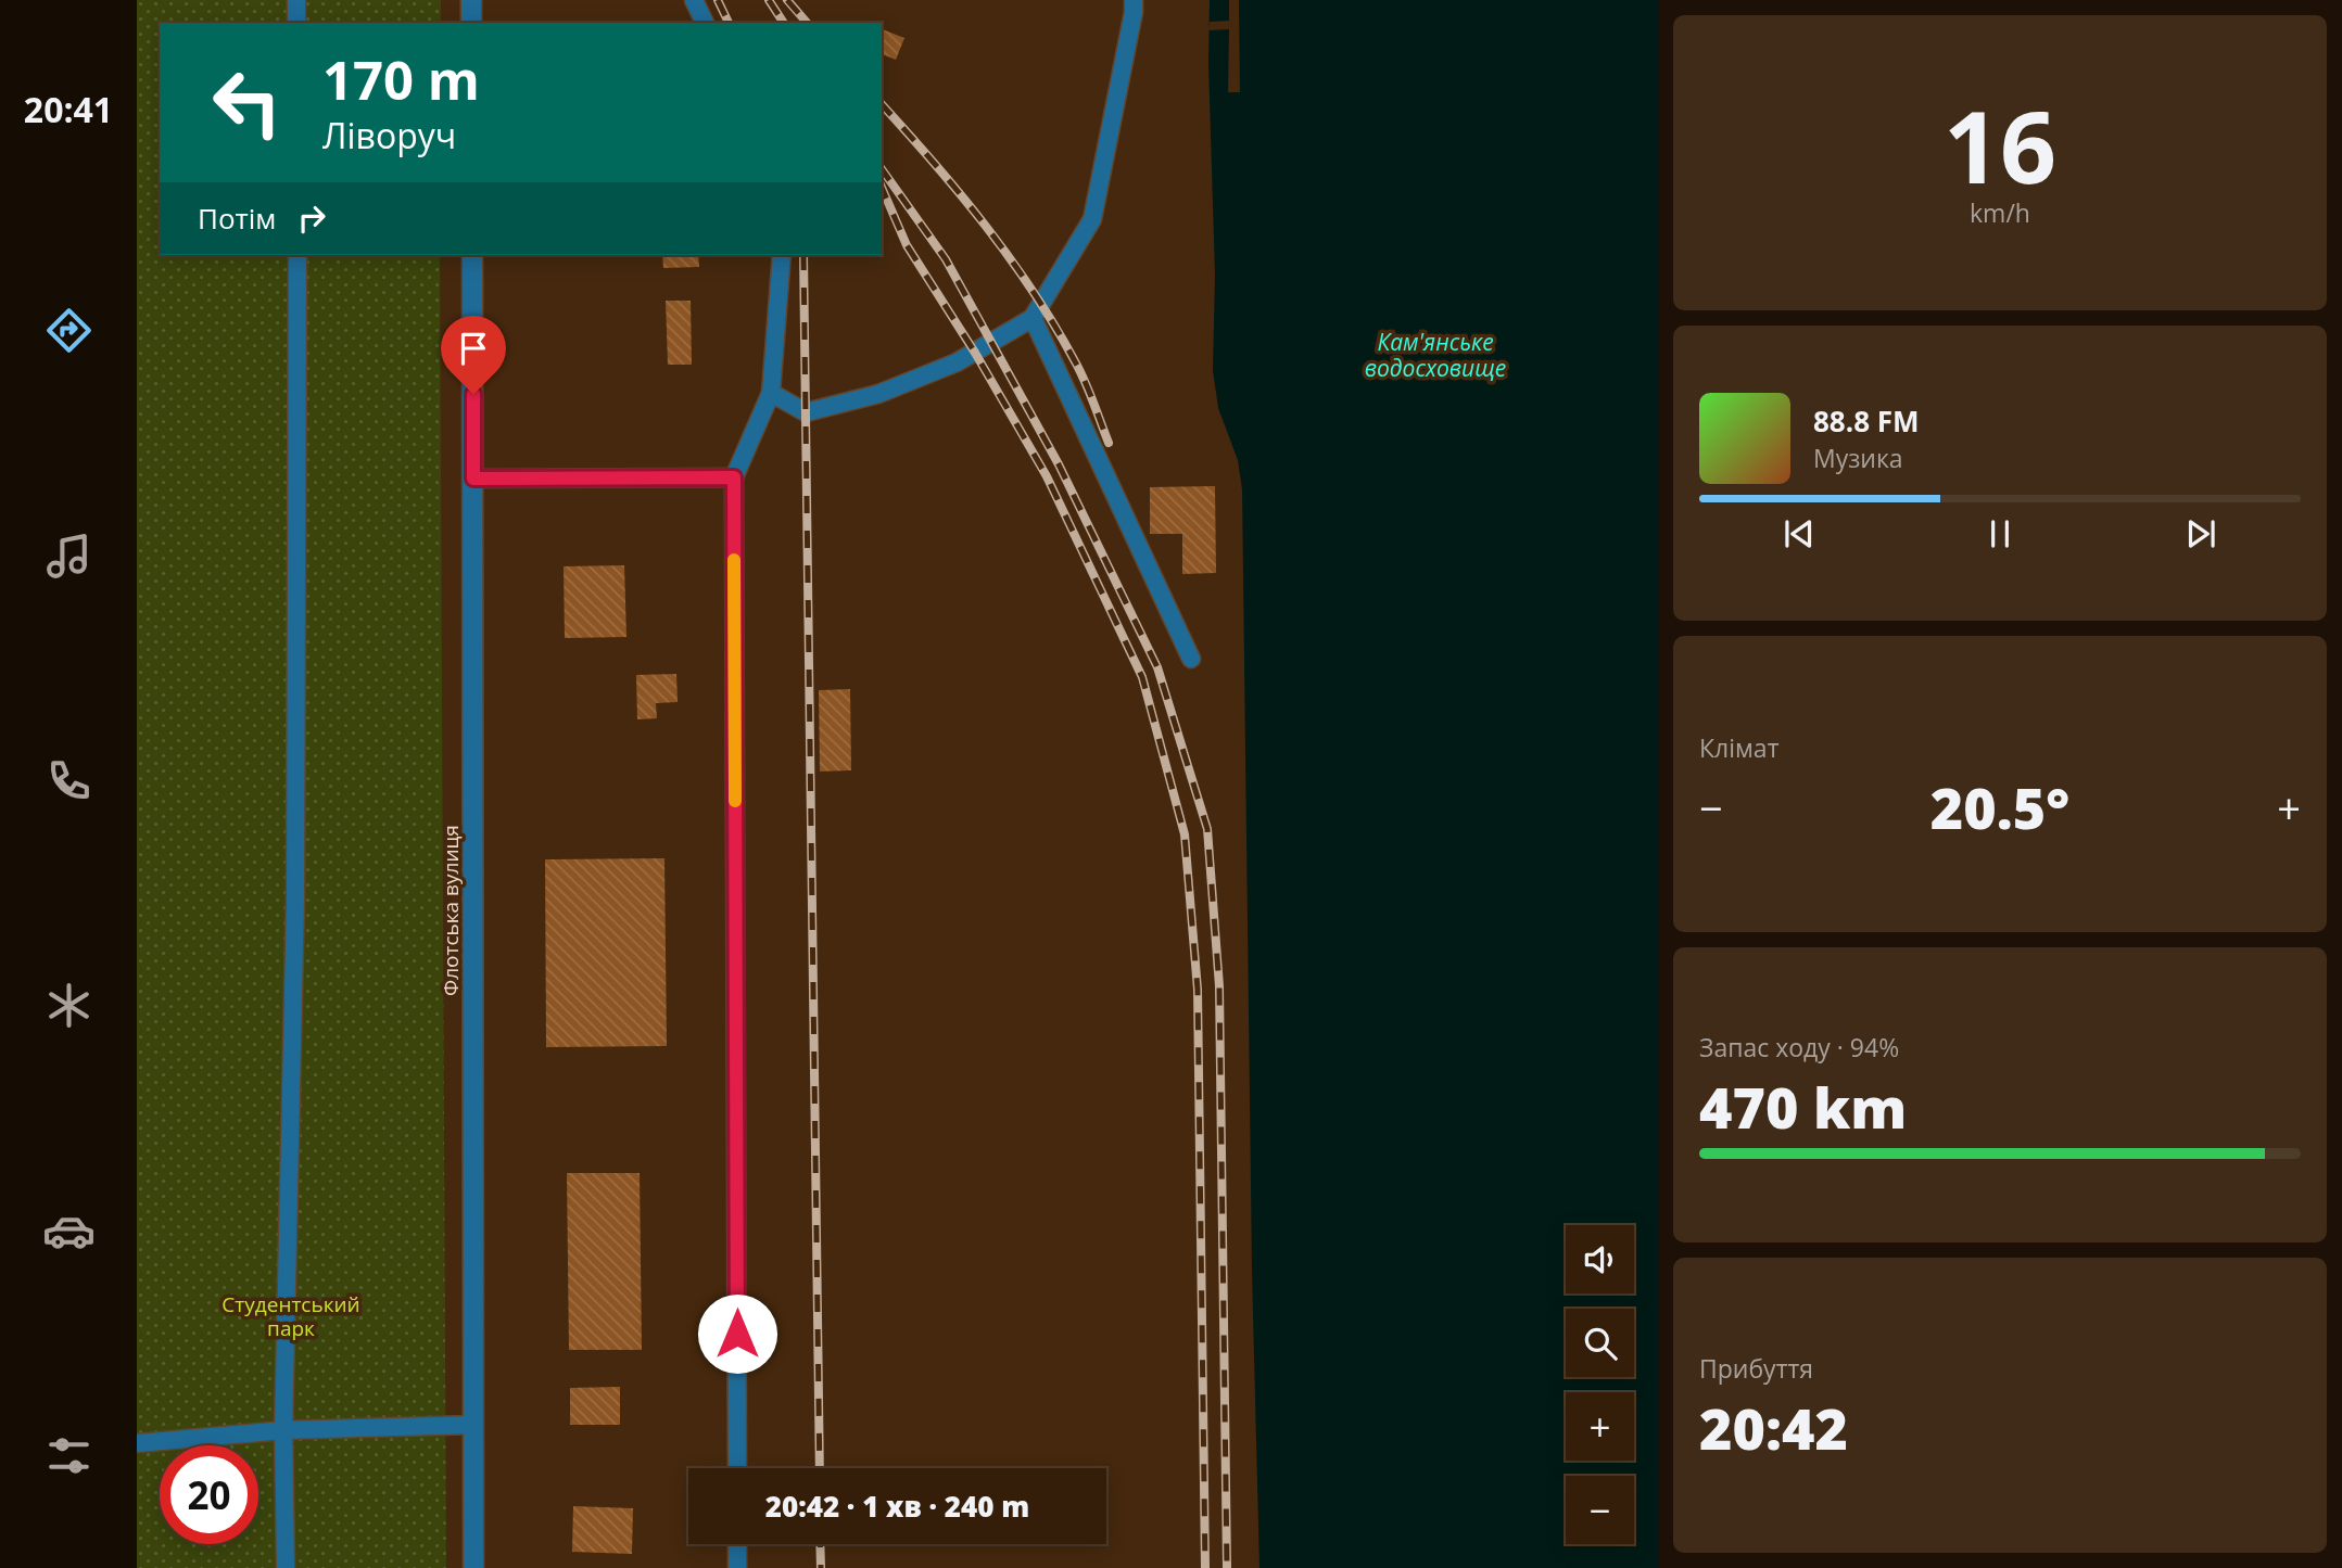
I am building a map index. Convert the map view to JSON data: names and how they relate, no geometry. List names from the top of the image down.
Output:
{
  "streets": {
    "street": ["Флотська вулиця"]
  },
  "water": ["Кам'янське водосховище"],
  "parks": ["Студентський парк"],
  "page": {
    "tabs": "20:41",
    "tile": [
      ["16", "km/h"],
      "Клімат",
      ["Запас ходу · 94%", "470 km"],
      ["Прибуття", "20:42"]
    ],
    "turn": ["170 m", "Ліворуч"],
    "then": "Потім",
    "song": ["88.8 FM", "Музика"],
    "heat": ["−", "20.5°", "+"],
    "map_buttons": ["+", "−"],
    "limit": "20",
    "trip": "20:42 · 1 хв · 240 m"
  }
}
